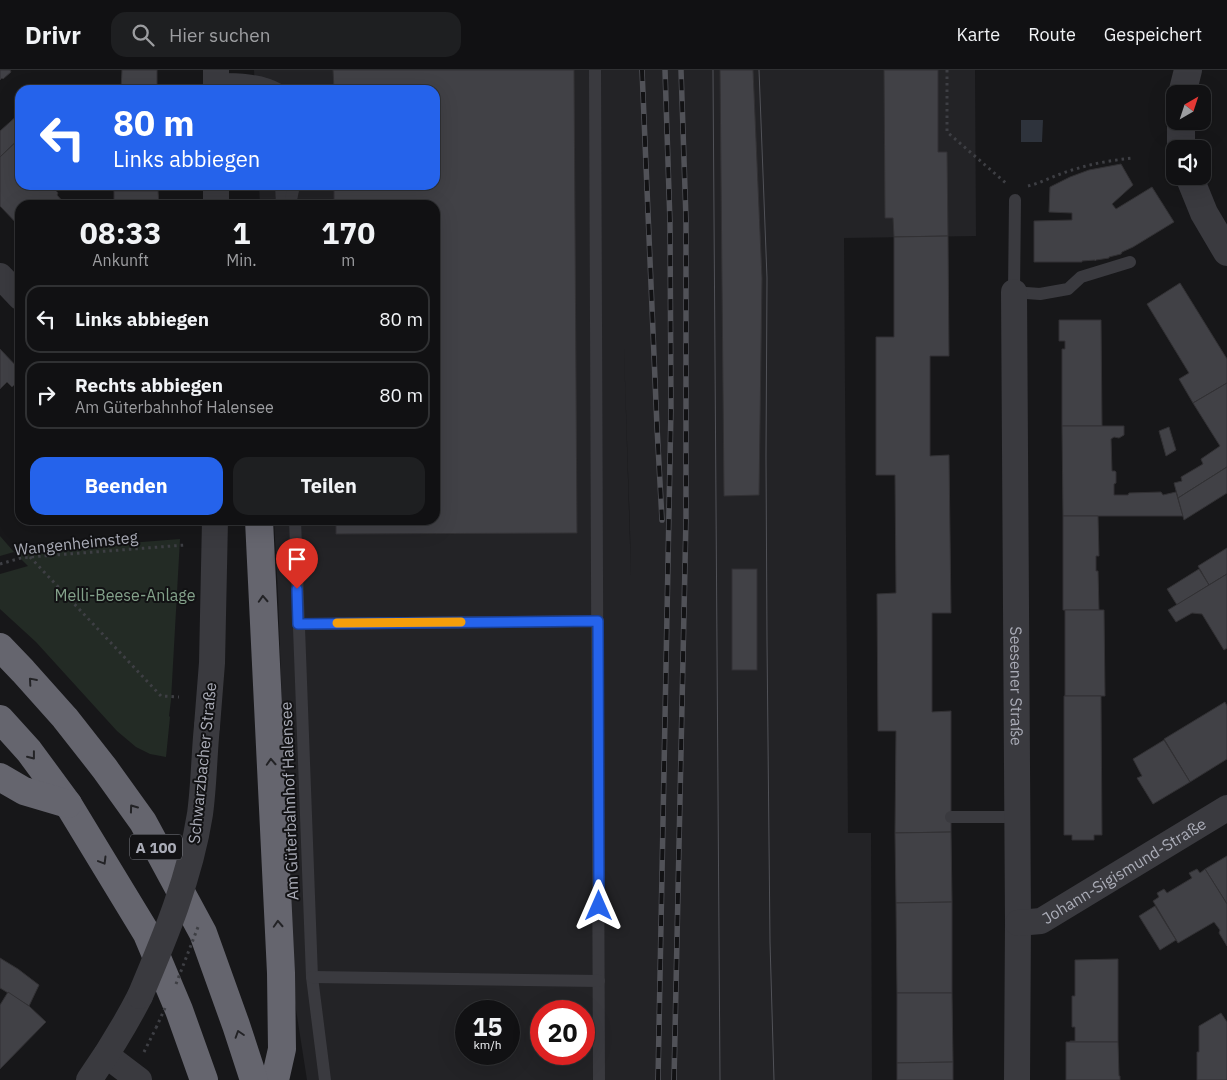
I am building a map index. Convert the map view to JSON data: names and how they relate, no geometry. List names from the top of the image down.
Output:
{
  "streets": {
    "highway": ["A 100"],
    "street": ["Seesener Straße", "Schwarzbacher Straße", "Johann-Sigismund-Straße"],
    "lane": ["Am Güterbahnhof Halensee"],
    "path": ["Wangenheimsteg"]
  },
  "crossings": [
    ["Seesener Straße", "Johann-Sigismund-Straße"]
  ],
  "parks": ["Melli-Beese-Anlage"],
  "north": "top right",
  "page": {
    "header": "Drivr",
    "search": "Hier suchen",
    "nav": ["Karte", "Route", "Gespeichert"],
    "turn": ["80 m", "Links abbiegen"],
    "eta": [
      "08:33",
      "Ankunft",
      "1",
      "Min.",
      "170",
      "m"
    ],
    "list": [
      {
        "name": "Links abbiegen",
        "value": "80 m"
      },
      {
        "name": "Rechts abbiegen",
        "note": "Am Güterbahnhof Halensee",
        "value": "80 m"
      }
    ],
    "buttons": ["Beenden", "Teilen"],
    "speed": "15 km/h",
    "limit": "20"
  }
}
